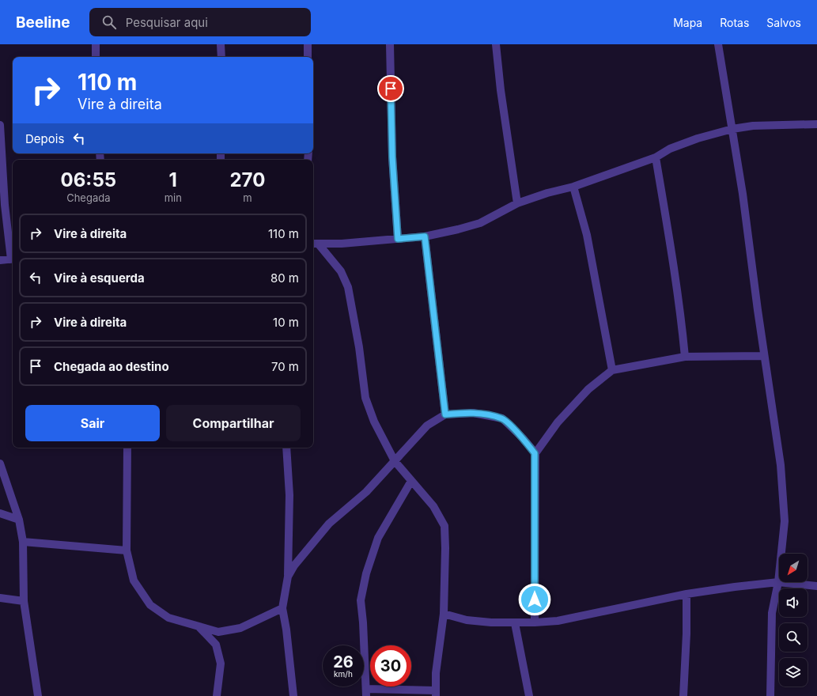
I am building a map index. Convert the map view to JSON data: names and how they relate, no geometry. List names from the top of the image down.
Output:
{
  "north": "bottom left",
  "page": {
    "header": "Beeline",
    "search": "Pesquisar aqui",
    "nav": ["Mapa", "Rotas", "Salvos"],
    "turn": ["110 m", "Vire à direita"],
    "then": "Depois",
    "eta": [
      "06:55",
      "Chegada",
      "1",
      "min",
      "270",
      "m"
    ],
    "list": [
      {
        "name": "Vire à direita",
        "value": "110 m"
      },
      {
        "name": "Vire à esquerda",
        "value": "80 m"
      },
      {
        "name": "Vire à direita",
        "value": "10 m"
      },
      {
        "name": "Chegada ao destino",
        "value": "70 m"
      }
    ],
    "buttons": ["Sair", "Compartilhar"],
    "speed": "26 km/h",
    "limit": "30"
  }
}
